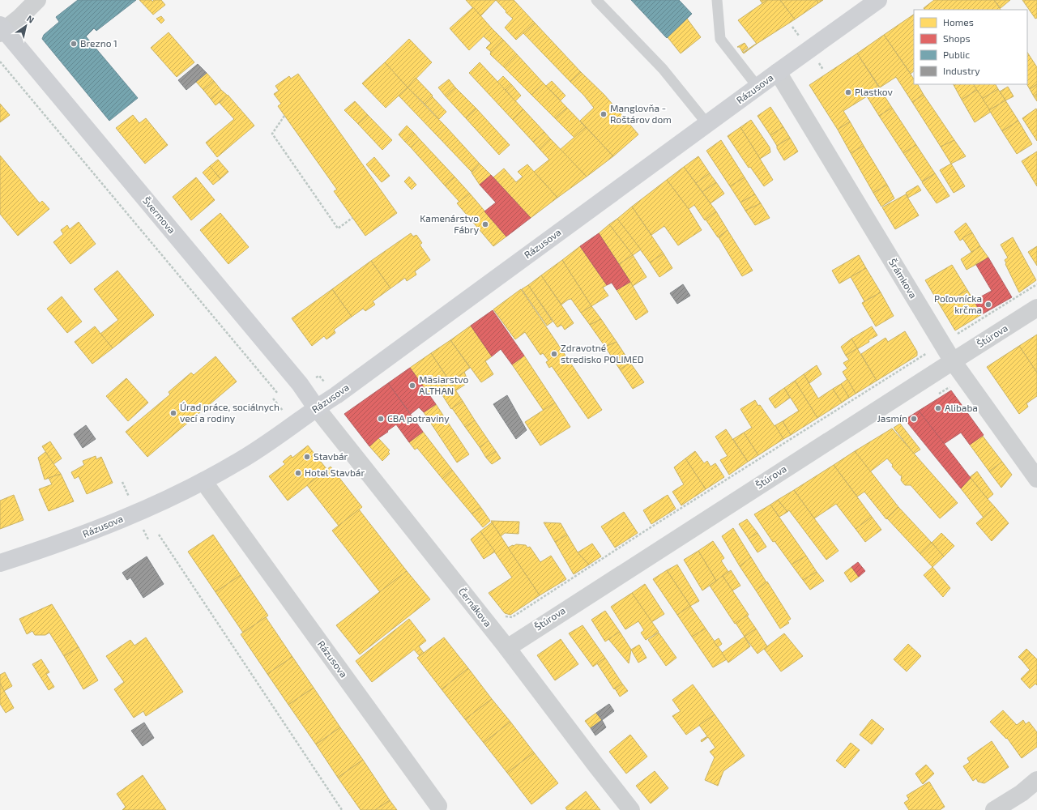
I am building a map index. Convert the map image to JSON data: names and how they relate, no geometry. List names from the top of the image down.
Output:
{
  "streets": {
    "main road": ["Rázusova", "Švermova"],
    "street": ["Šrámkova", "Štúrova", "Černákova"]
  },
  "crossings": [
    ["Rázusova", "Švermova"],
    ["Rázusova", "Šrámkova"],
    ["Rázusova", "Černákova"],
    ["Švermova", "Černákova"],
    ["Šrámkova", "Štúrova"],
    ["Štúrova", "Černákova"]
  ],
  "places": [
    "Brezno 1",
    "Plastkov",
    "Manglovňa - Roštárov dom",
    "Kamenárstvo Fábry",
    "Poľovnícka krčma",
    "Zdravotné stredisko POLIMED",
    "Mäsiarstvo ALTHAN",
    "Alibaba",
    "Úrad práce, sociálnych vecí a rodiny",
    "CBA potraviny",
    "Jasmín",
    "Stavbár",
    "Hotel Stavbár"
  ],
  "legend": [
    "Homes",
    "Shops",
    "Public",
    "Industry"
  ],
  "north": "top right"
}
